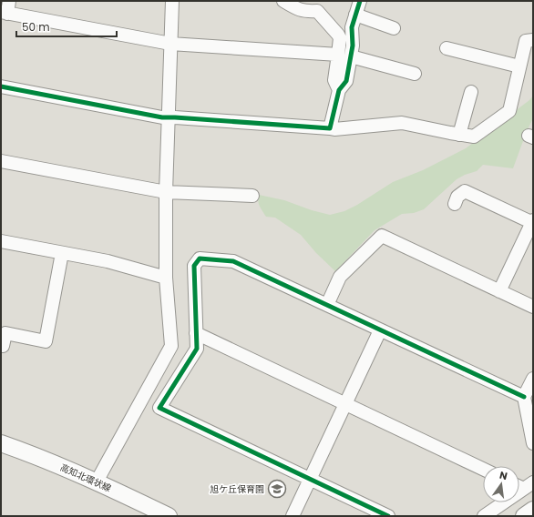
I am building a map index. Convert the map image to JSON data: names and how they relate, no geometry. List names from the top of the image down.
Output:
{
  "streets": {
    "main road": ["高知北環状線"]
  },
  "places": {
    "school or university": ["旭ケ丘保育園"]
  },
  "scale_bar": "50 m",
  "north": "top"
}
